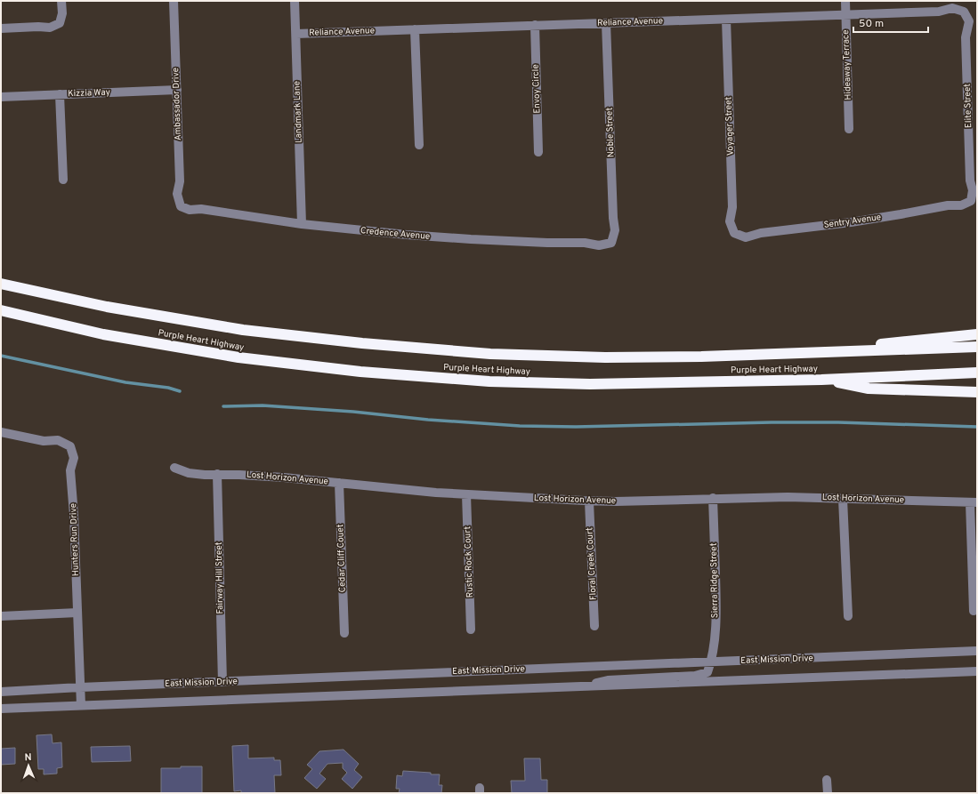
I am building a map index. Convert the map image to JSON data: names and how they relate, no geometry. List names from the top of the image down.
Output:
{
  "streets": {
    "highway": ["Purple Heart Highway"],
    "street": [
      "Reliance Avenue",
      "Hideaway Terrace",
      "Envoy Circle",
      "Kizzia Way",
      "Ambassador Drive",
      "Elite Street",
      "Landmark Lane",
      "Voyager Street",
      "Noble Street",
      "Sentry Avenue",
      "Credence Avenue",
      "Lost Horizon Avenue",
      "Hunters Run Drive",
      "Cedar Cliff Couet",
      "Rustic Rock Court",
      "Floral Creek Court",
      "Fairway Hill Street",
      "Sierra Ridge Street",
      "East Mission Drive"
    ]
  },
  "crossings": [
    ["Reliance Avenue", "Hideaway Terrace"],
    ["Reliance Avenue", "Envoy Circle"],
    ["Reliance Avenue", "Elite Street"],
    ["Reliance Avenue", "Landmark Lane"],
    ["Reliance Avenue", "Voyager Street"],
    ["Reliance Avenue", "Noble Street"],
    ["Kizzia Way", "Ambassador Drive"],
    ["Ambassador Drive", "Credence Avenue"],
    ["Elite Street", "Sentry Avenue"],
    ["Landmark Lane", "Credence Avenue"],
    ["Voyager Street", "Sentry Avenue"],
    ["Noble Street", "Credence Avenue"],
    ["Lost Horizon Avenue", "Cedar Cliff Couet"],
    ["Lost Horizon Avenue", "Rustic Rock Court"],
    ["Lost Horizon Avenue", "Floral Creek Court"],
    ["Lost Horizon Avenue", "Fairway Hill Street"],
    ["Lost Horizon Avenue", "Sierra Ridge Street"],
    ["Hunters Run Drive", "East Mission Drive"],
    ["Fairway Hill Street", "East Mission Drive"],
    ["Sierra Ridge Street", "East Mission Drive"]
  ],
  "scale_bar": "50 m",
  "north": "top"
}
